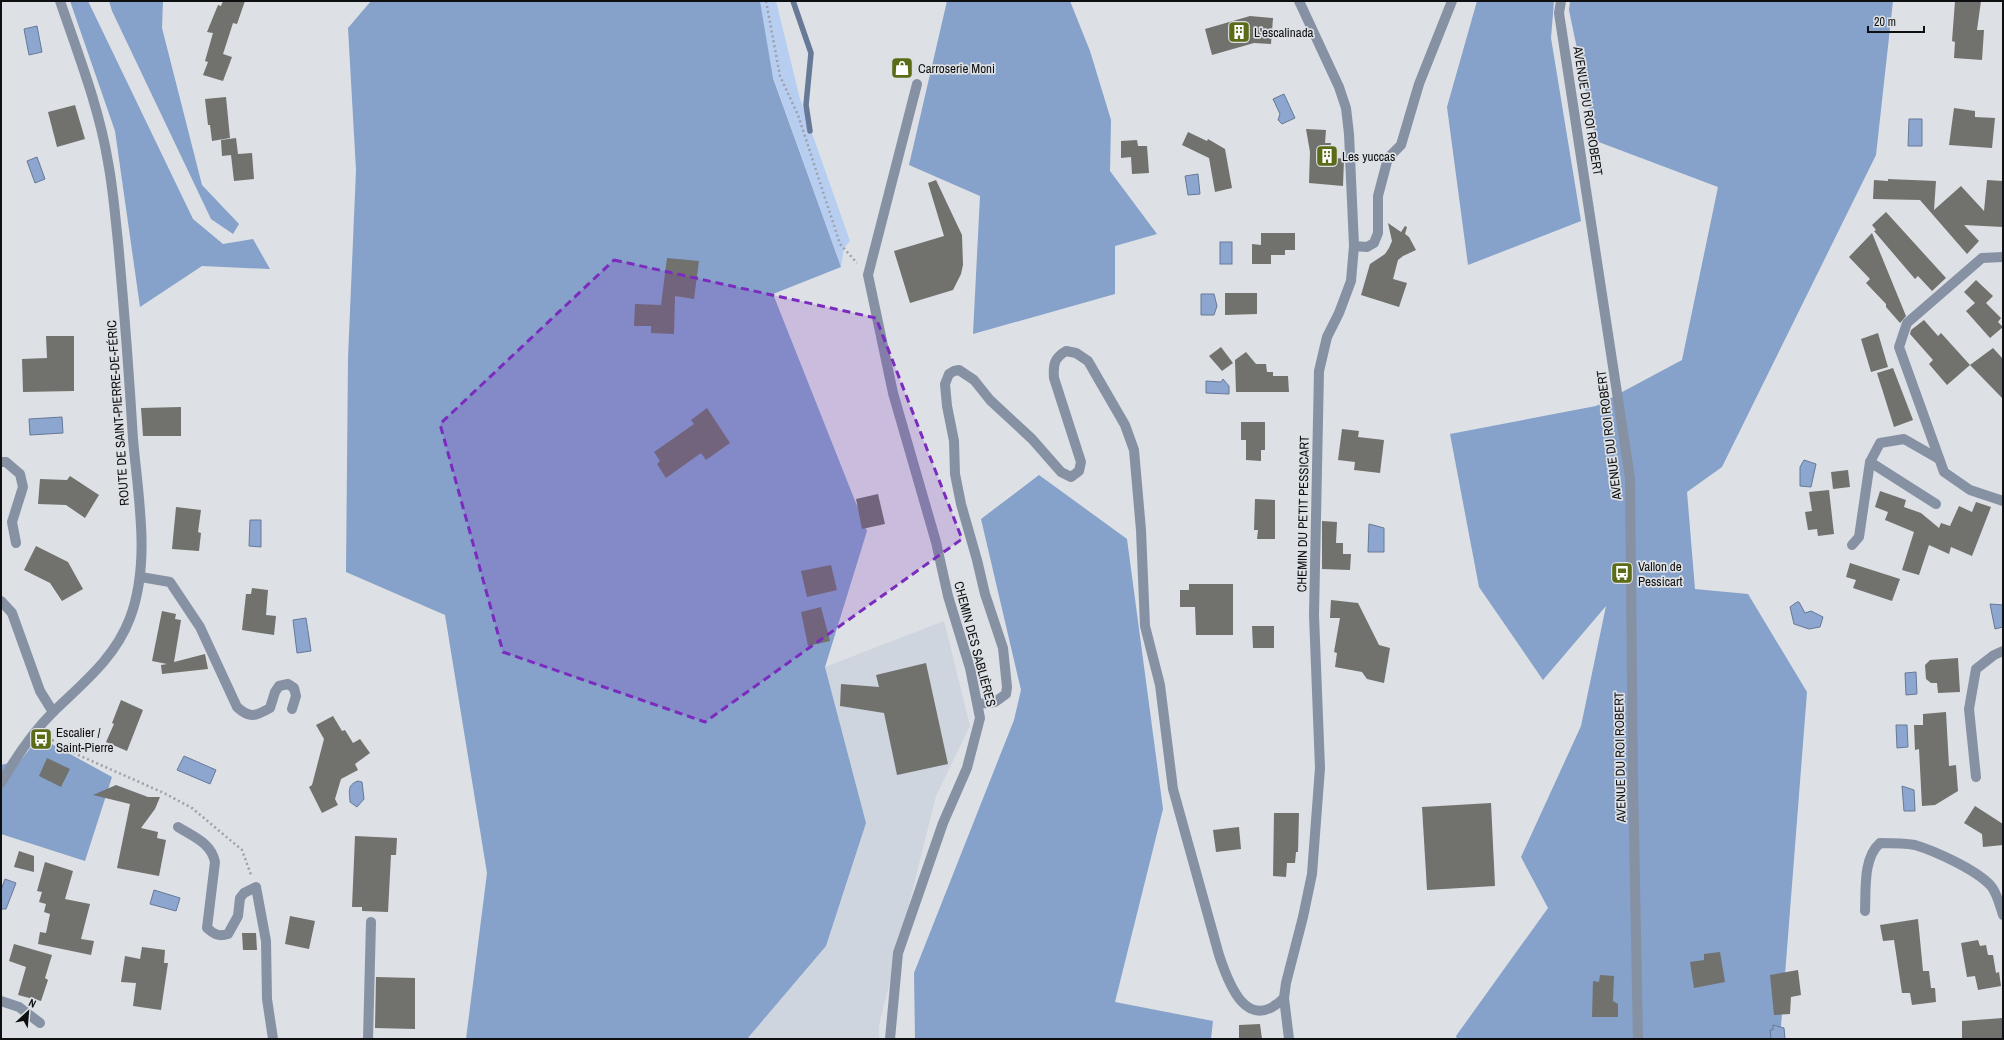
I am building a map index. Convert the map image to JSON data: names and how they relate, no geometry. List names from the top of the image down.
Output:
{
  "streets": {
    "street": [
      "AVENUE DU ROI ROBERT",
      "ROUTE DE SAINT-PIERRE-DE-FÉRIC",
      "CHEMIN DU PETIT PESSICART",
      "CHEMIN DES SABLIÈRES"
    ]
  },
  "places": {
    "building": ["L'escalinada", "Les yuccas"],
    "shop": ["Carroserie Moni"],
    "bus stop": ["Vallon de Pessicart", "Escalier / Saint-Pierre"]
  },
  "scale_bar": "20 m",
  "north": "top right"
}
